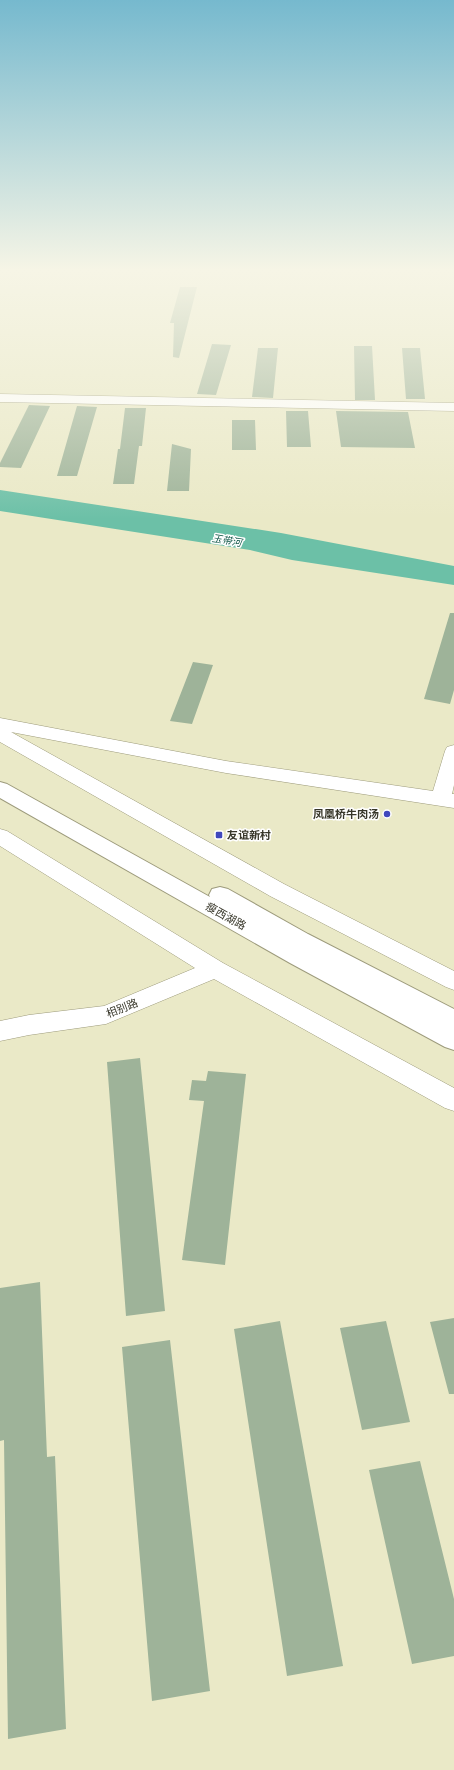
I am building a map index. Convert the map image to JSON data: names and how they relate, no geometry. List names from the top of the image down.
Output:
{
  "streets": {
    "main road": ["瘦西湖路"],
    "street": ["相别路"]
  },
  "water": ["玉带河"],
  "places": {
    "other": ["凤凰桥牛肉汤"],
    "transit": ["友谊新村"]
  }
}
